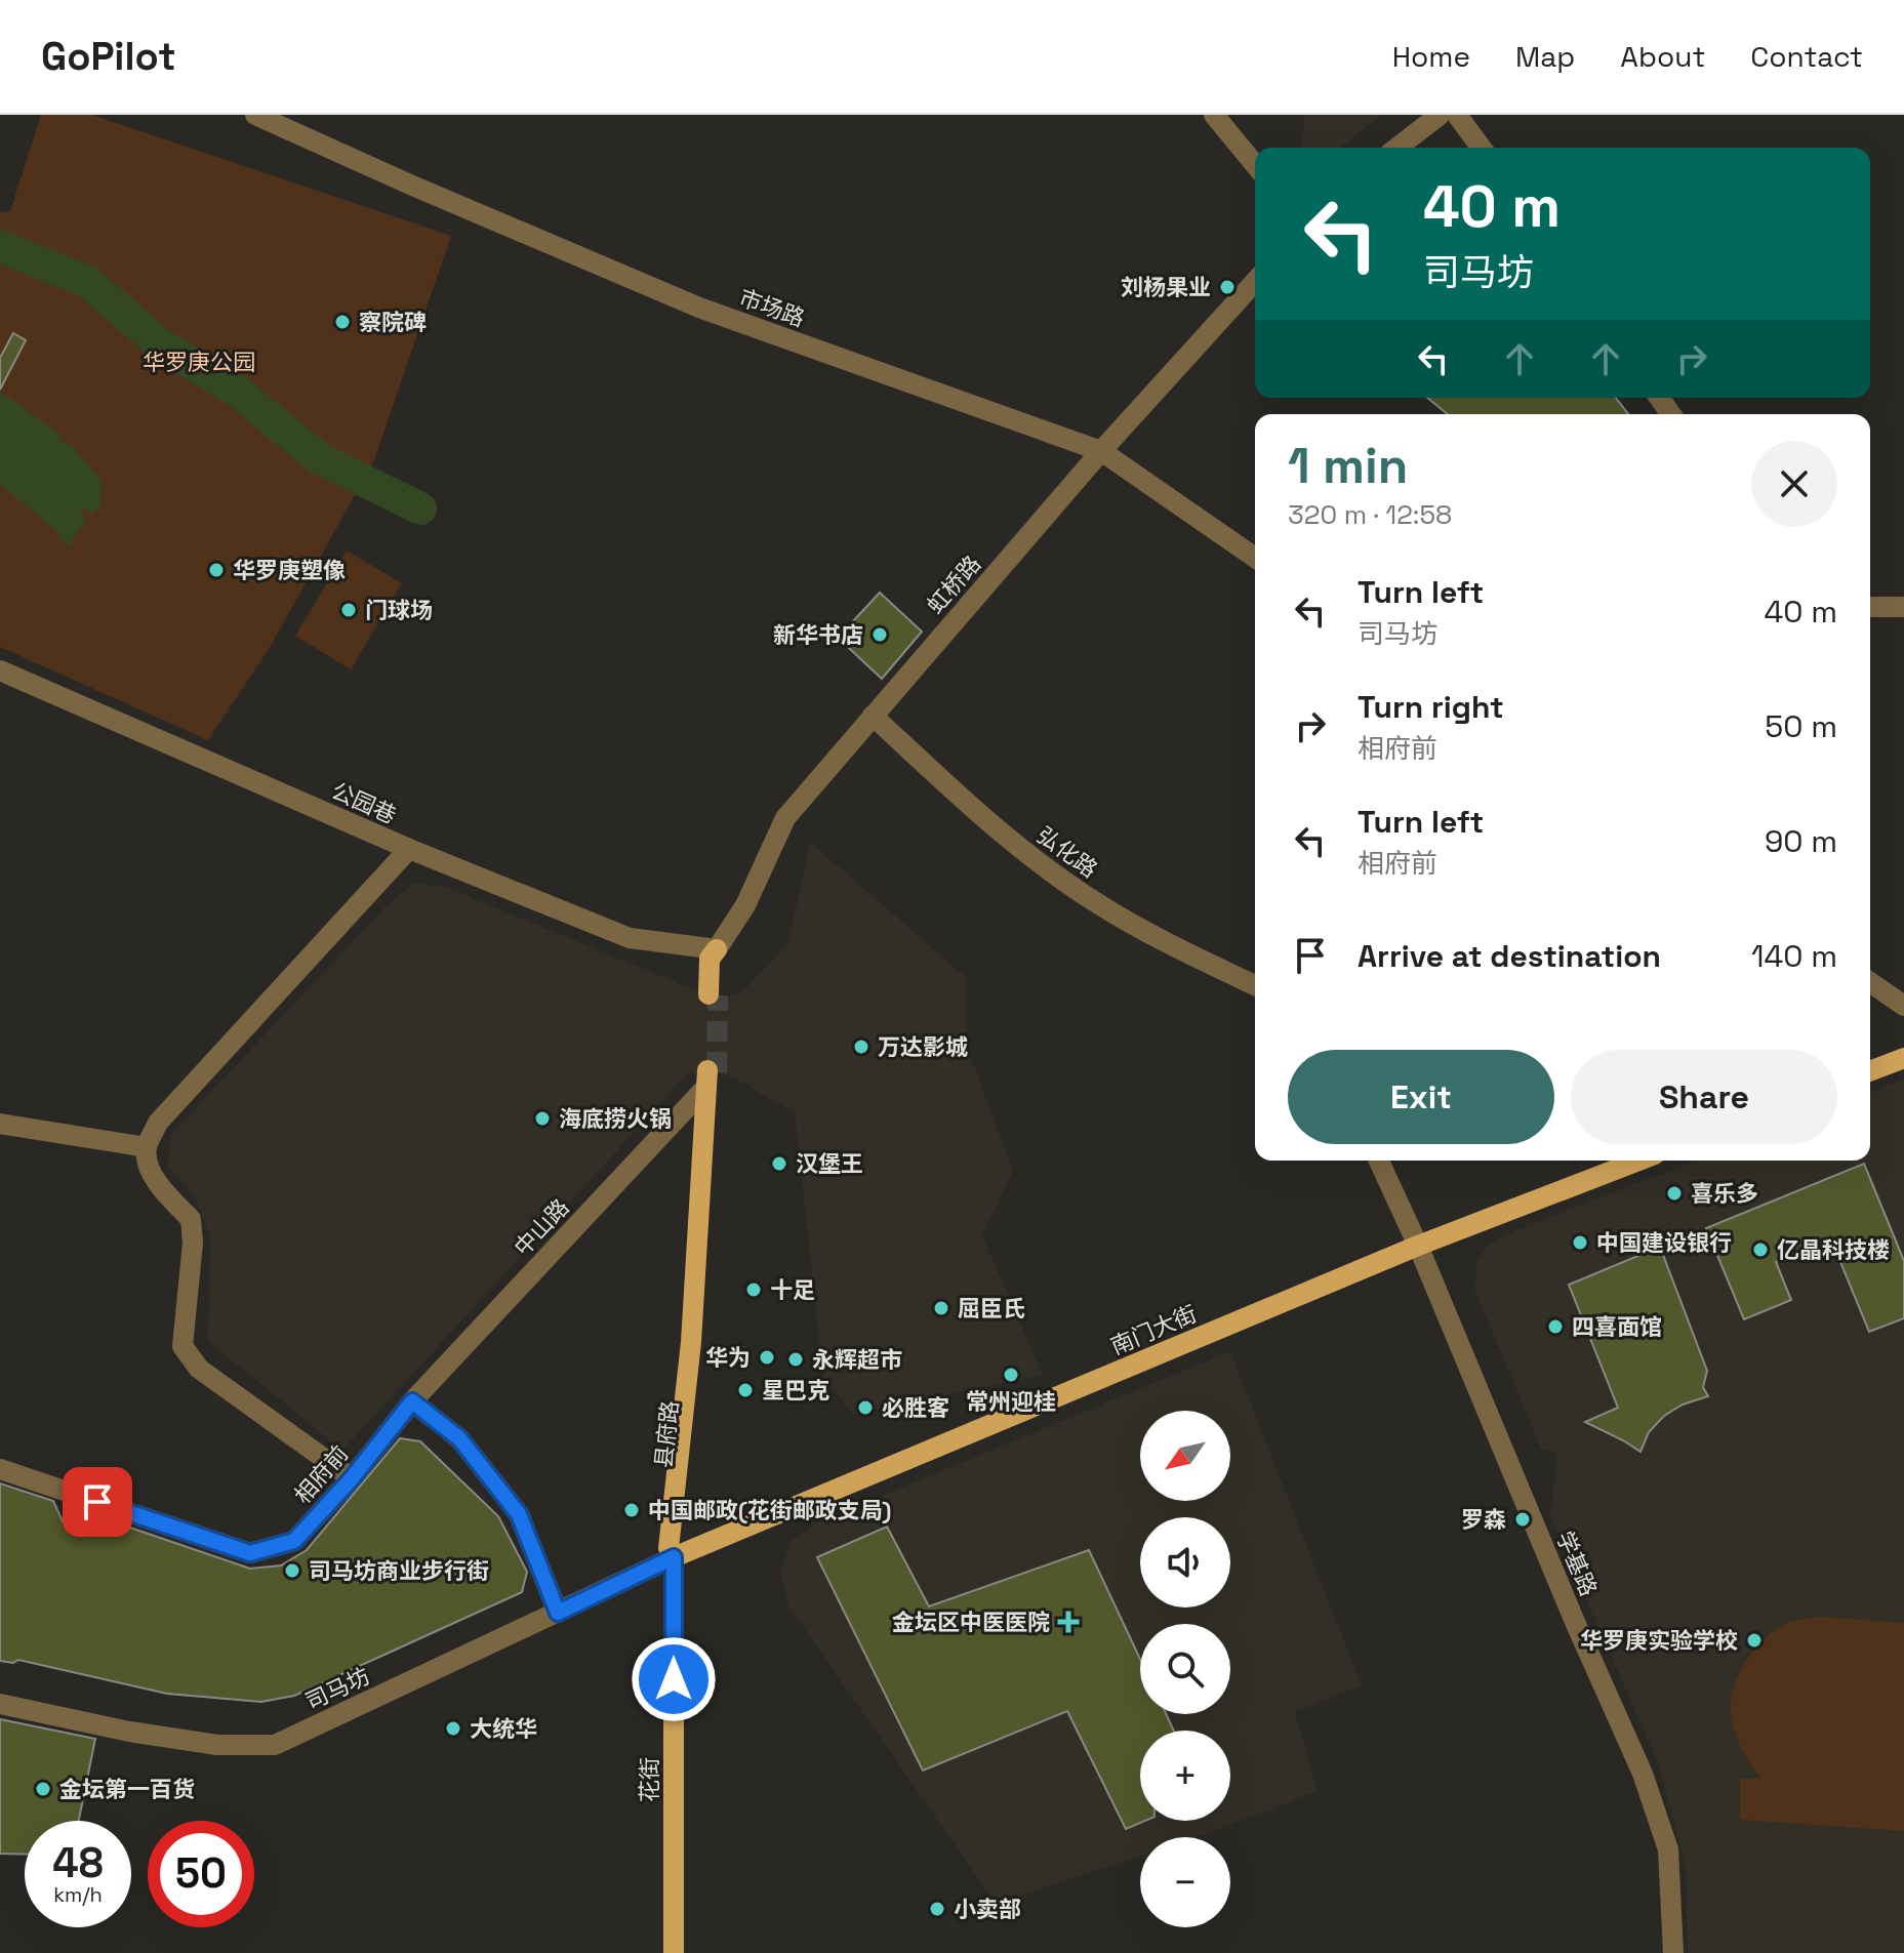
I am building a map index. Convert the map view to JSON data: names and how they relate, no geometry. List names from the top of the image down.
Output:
{
  "streets": {
    "main road": ["南门大街", "县府路", "花街"],
    "street": [
      "市场路",
      "虹桥路",
      "公园巷",
      "弘化路",
      "中山路",
      "相府前",
      "学基路",
      "司马坊"
    ]
  },
  "crossings": [
    ["市场路", "虹桥路"],
    ["虹桥路", "公园巷"],
    ["虹桥路", "弘化路"],
    ["中山路", "县府路"],
    ["中山路", "相府前"],
    ["南门大街", "县府路"],
    ["南门大街", "学基路"],
    ["南门大街", "司马坊"],
    ["南门大街", "花街"],
    ["县府路", "司马坊"],
    ["县府路", "花街"],
    ["司马坊", "花街"]
  ],
  "parks": ["华罗庚公园"],
  "places": {
    "other": [
      "刘杨果业",
      "察院碑",
      "华罗庚塑像",
      "门球场",
      "新华书店",
      "万达影城",
      "海底捞火锅",
      "汉堡王",
      "喜乐多",
      "中国建设银行",
      "亿晶科技楼",
      "十足",
      "屈臣氏",
      "四喜面馆",
      "华为",
      "永辉超市",
      "常州迎桂",
      "星巴克",
      "必胜客",
      "中国邮政(花街邮政支局)",
      "罗森",
      "司马坊商业步行街",
      "华罗庚实验学校",
      "大统华",
      "金坛第一百货",
      "小卖部"
    ],
    "health": ["金坛区中医医院"]
  },
  "north": "bottom left",
  "page": {
    "header": "GoPilot",
    "nav": [
      "Home",
      "Map",
      "About",
      "Contact"
    ],
    "turn": ["40 m", "司马坊"],
    "heading": ["1 min", "320 m · 12:58"],
    "list": [
      {
        "name": "Turn left",
        "note": "司马坊",
        "value": "40 m"
      },
      {
        "name": "Turn right",
        "note": "相府前",
        "value": "50 m"
      },
      {
        "name": "Turn left",
        "note": "相府前",
        "value": "90 m"
      },
      {
        "name": "Arrive at destination",
        "value": "140 m"
      }
    ],
    "buttons": ["Exit", "Share"],
    "map_buttons": ["+", "−"],
    "speed": "48 km/h",
    "limit": "50"
  }
}
